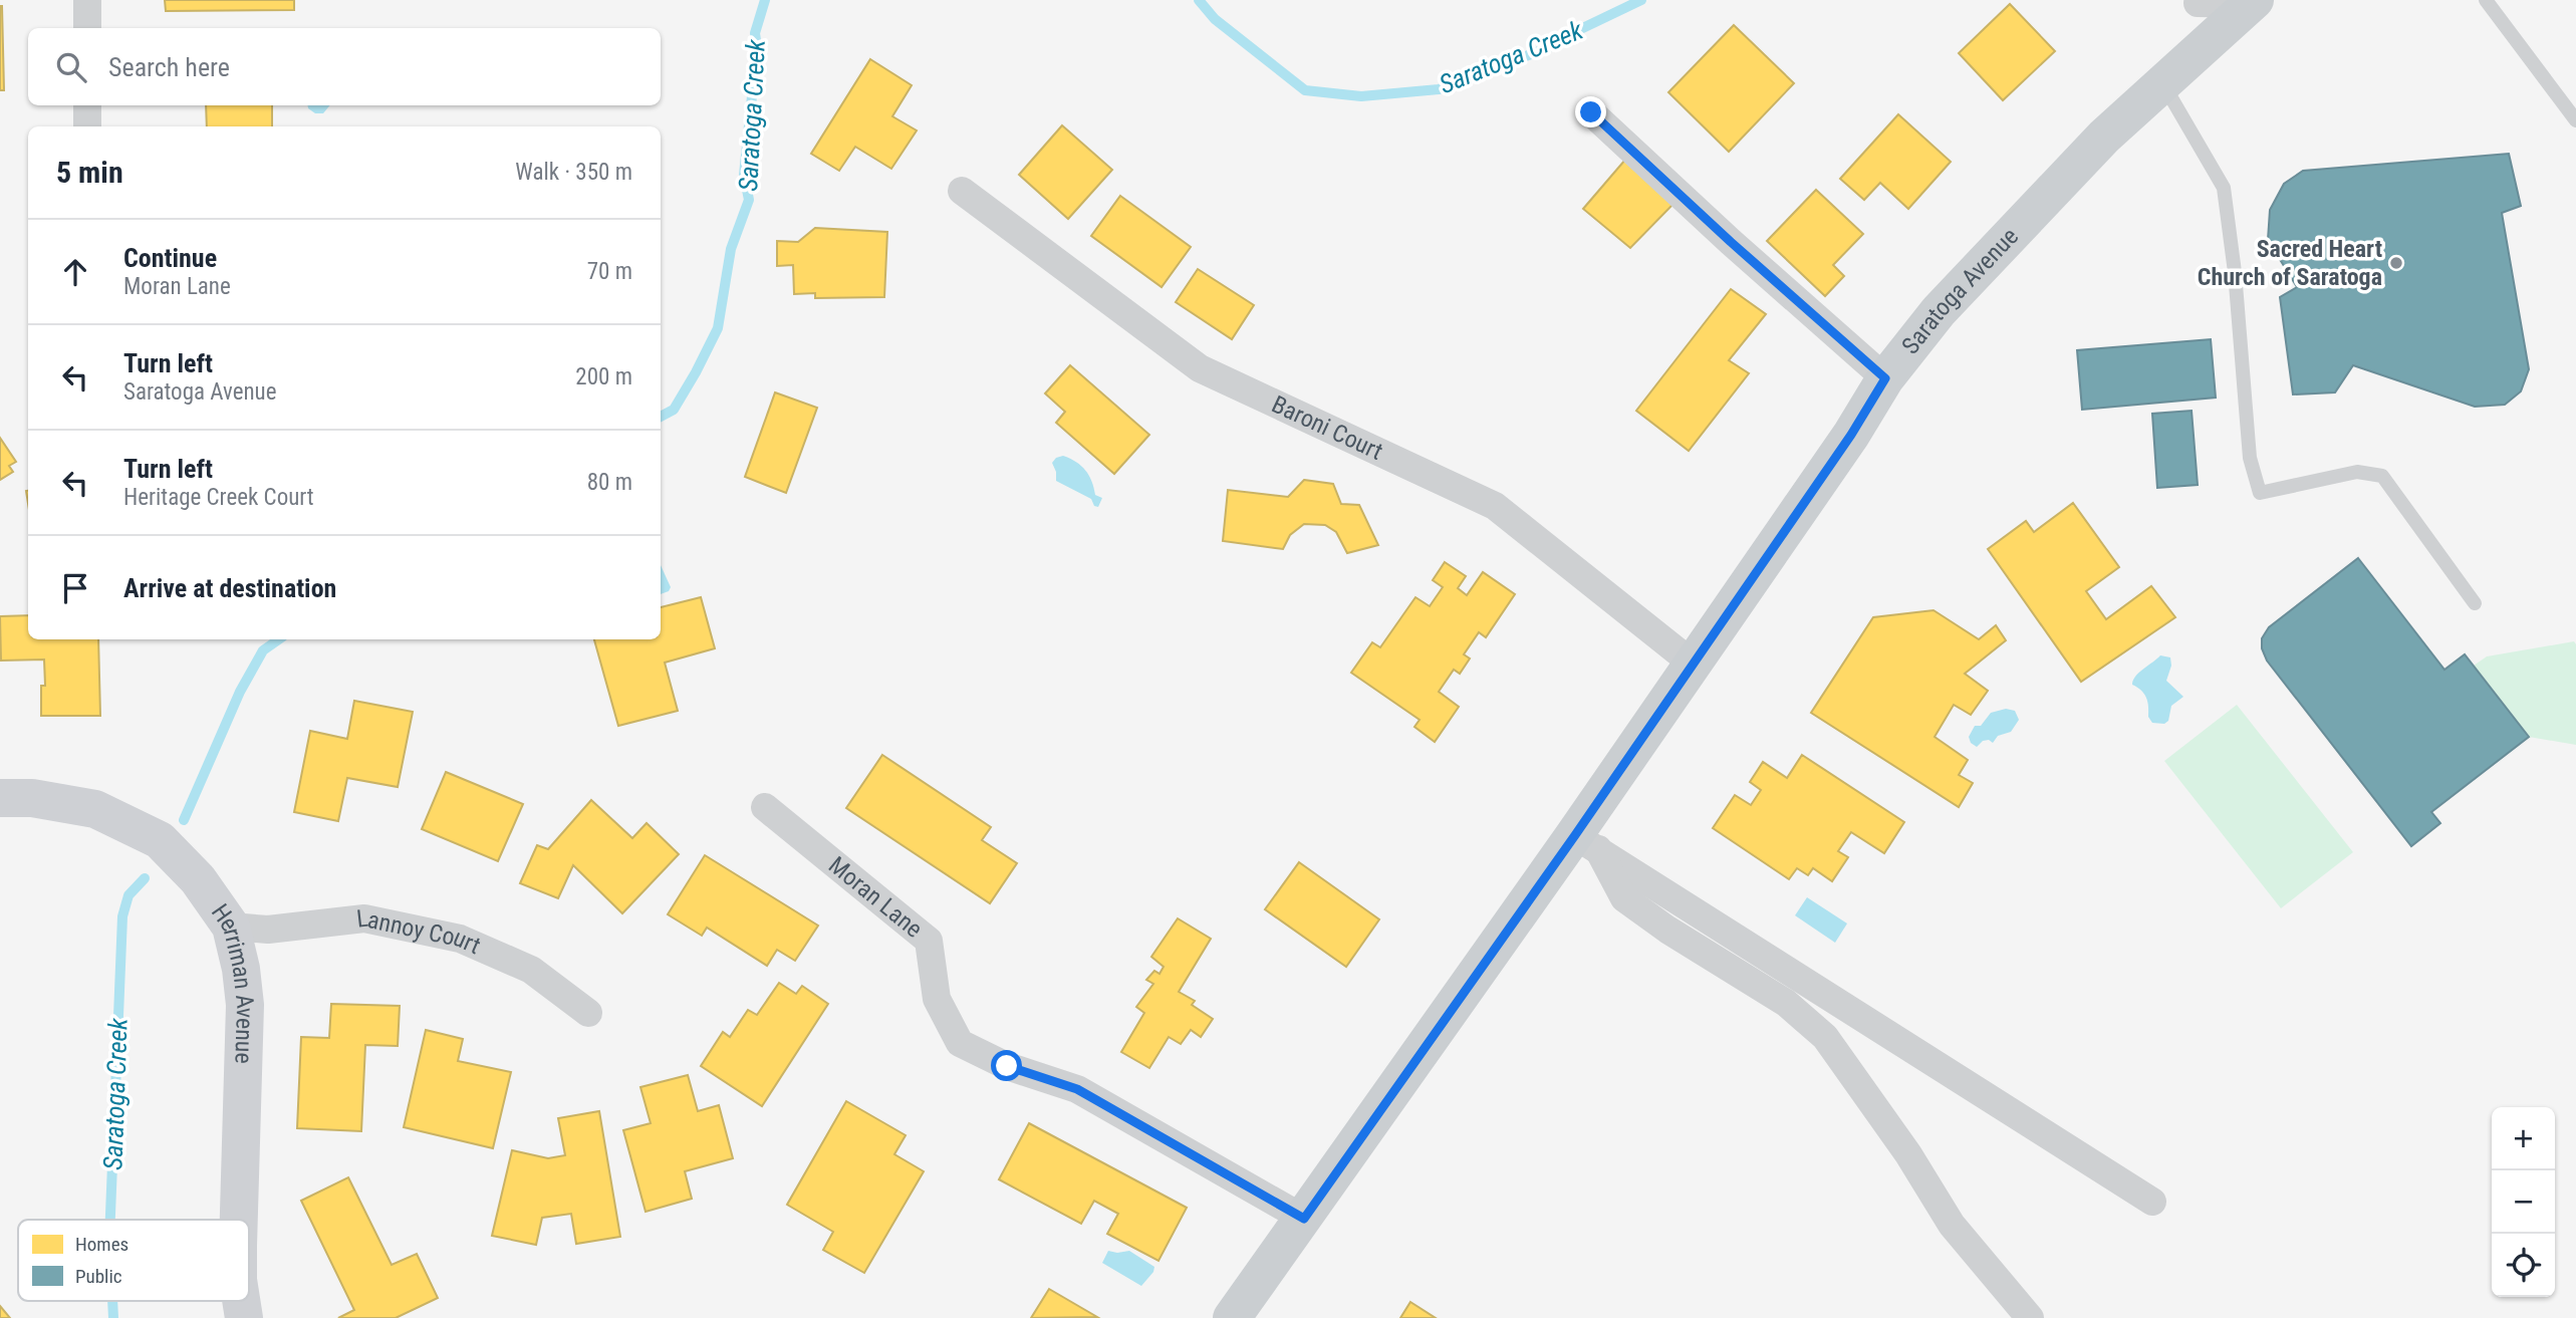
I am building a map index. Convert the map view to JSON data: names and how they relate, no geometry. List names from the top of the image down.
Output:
{
  "streets": {
    "main road": ["Saratoga Avenue"],
    "street": [
      "Baroni Court",
      "Moran Lane",
      "Lannoy Court",
      "Herriman Avenue"
    ]
  },
  "crossings": [
    ["Saratoga Avenue", "Baroni Court"],
    ["Saratoga Avenue", "Moran Lane"],
    ["Lannoy Court", "Herriman Avenue"]
  ],
  "water": ["Saratoga Creek"],
  "places": ["Sacred Heart Church of Saratoga"],
  "legend": ["Homes", "Public"],
  "page": {
    "search": "Search here",
    "heading": ["5 min", "Walk · 350 m"],
    "list": [
      ["Continue", "Moran Lane", "70 m"],
      ["Turn left", "Saratoga Avenue", "200 m"],
      ["Turn left", "Heritage Creek Court", "80 m"],
      "Arrive at destination"
    ],
    "map_buttons": ["+", "−"]
  }
}
